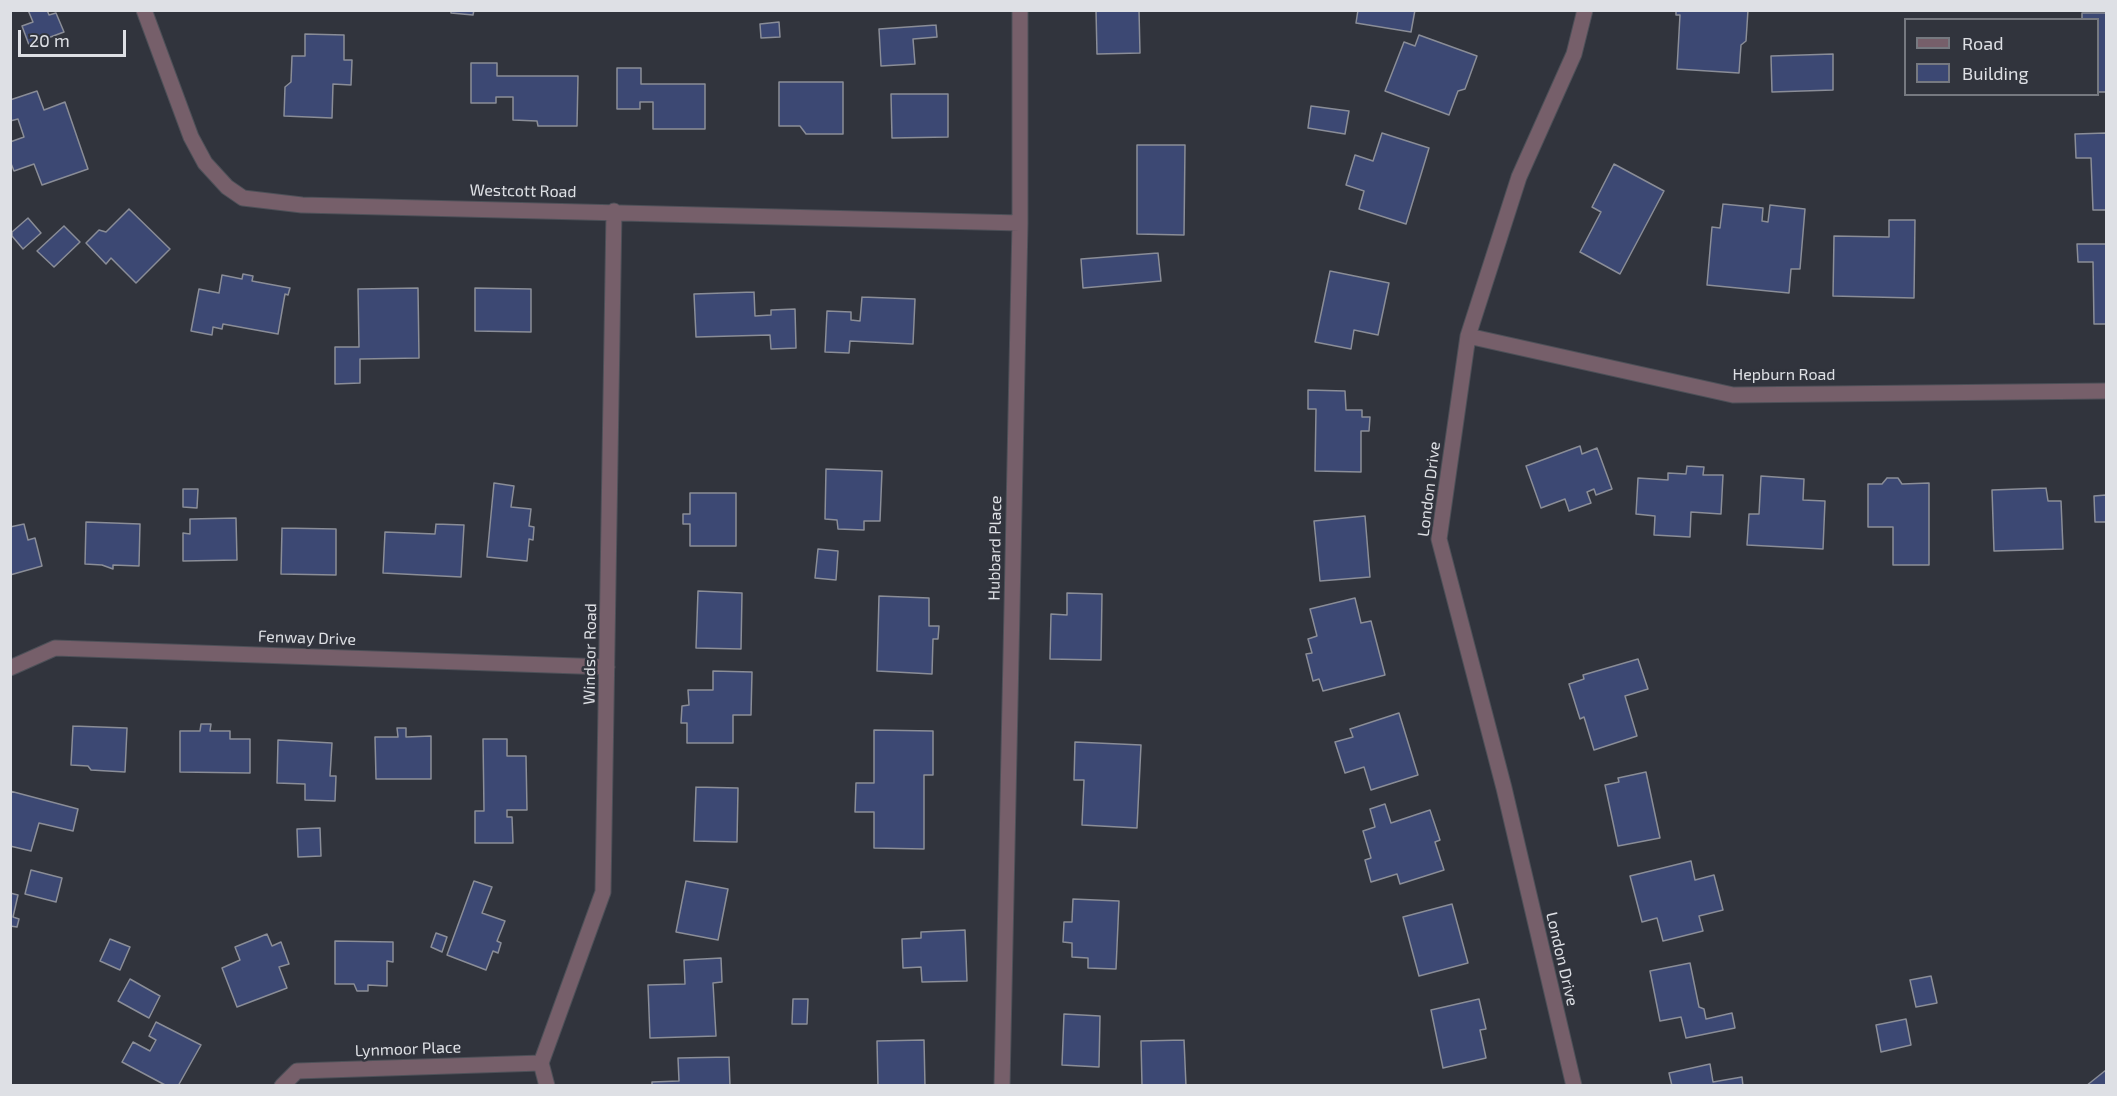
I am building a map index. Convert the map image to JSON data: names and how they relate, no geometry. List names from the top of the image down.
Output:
{
  "streets": {
    "street": [
      "Westcott Road",
      "Hepburn Road",
      "London Drive",
      "Hubbard Place",
      "Fenway Drive",
      "Windsor Road",
      "Lynmoor Place"
    ]
  },
  "crossings": [
    ["Westcott Road", "Hubbard Place"],
    ["Westcott Road", "Windsor Road"],
    ["Hepburn Road", "London Drive"],
    ["Fenway Drive", "Windsor Road"],
    ["Windsor Road", "Lynmoor Place"]
  ],
  "legend": ["Road", "Building"],
  "scale_bar": "20 m"
}
